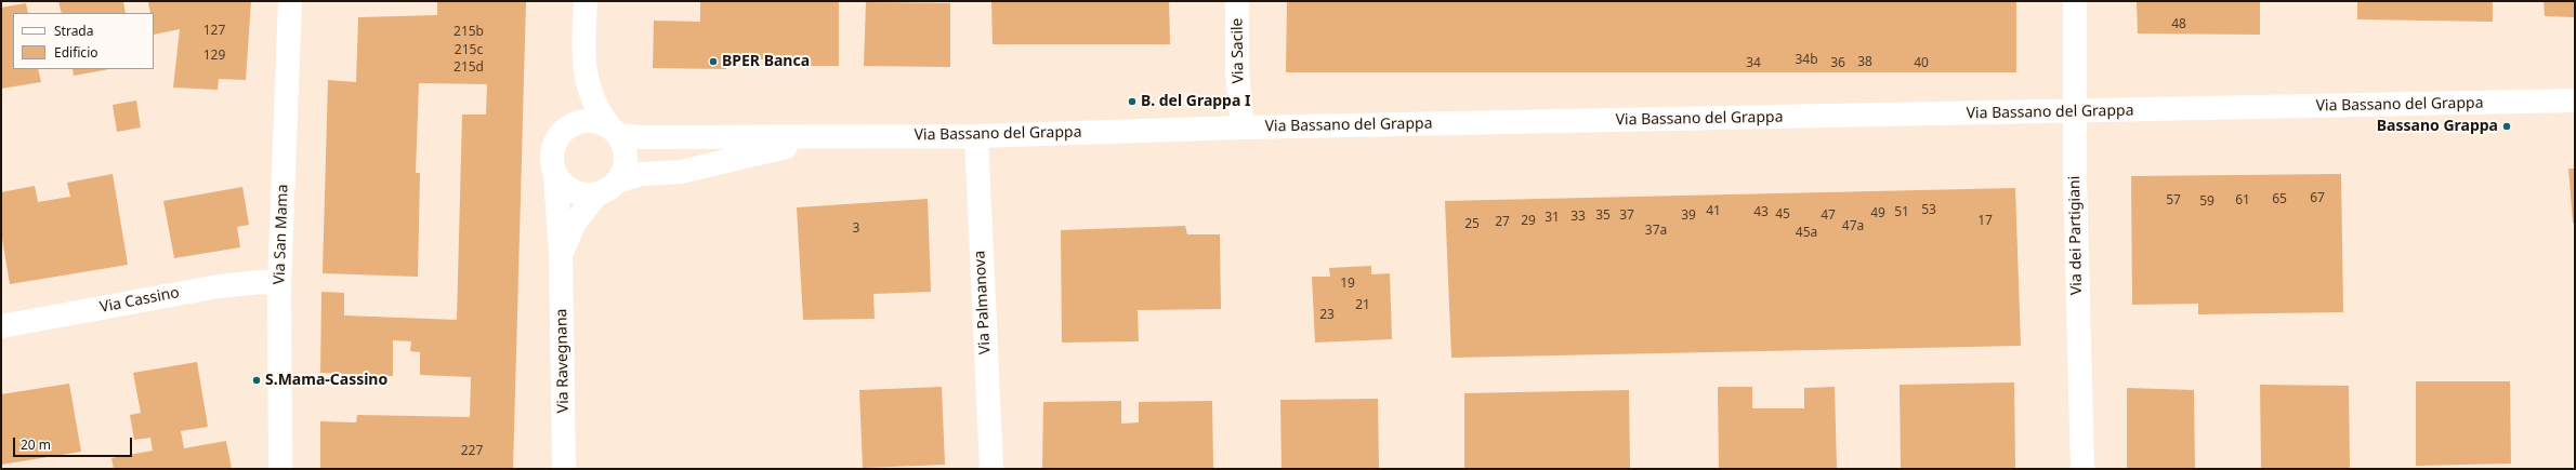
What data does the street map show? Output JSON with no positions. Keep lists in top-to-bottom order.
{
  "streets": {
    "street": [
      "Via Sacile",
      "Via Bassano del Grappa",
      "Via San Mama",
      "Via dei Partigiani",
      "Via Cassino",
      "Via Palmanova",
      "Via Ravegnana"
    ]
  },
  "crossings": [
    ["Via Sacile", "Via Bassano del Grappa"],
    ["Via Bassano del Grappa", "Via dei Partigiani"],
    ["Via Bassano del Grappa", "Via Palmanova"],
    ["Via Bassano del Grappa", "Via Ravegnana"],
    ["Via San Mama", "Via Cassino"]
  ],
  "places": [
    "BPER Banca",
    "B. del Grappa I",
    "Bassano Grappa",
    "S.Mama-Cassino"
  ],
  "house_numbers": [
    "48",
    "127",
    "215b",
    "215c",
    "129",
    "34b",
    "38",
    "34",
    "36",
    "40",
    "215d",
    "67",
    "65",
    "57",
    "61",
    "59",
    "53",
    "41",
    "43",
    "51",
    "49",
    "45",
    "35",
    "37",
    "39",
    "47",
    "33",
    "31",
    "29",
    "17",
    "27",
    "25",
    "47a",
    "3",
    "37a",
    "45a",
    "19",
    "21",
    "23",
    "227"
  ],
  "legend": ["Strada", "Edificio"],
  "scale_bar": "20 m"
}
